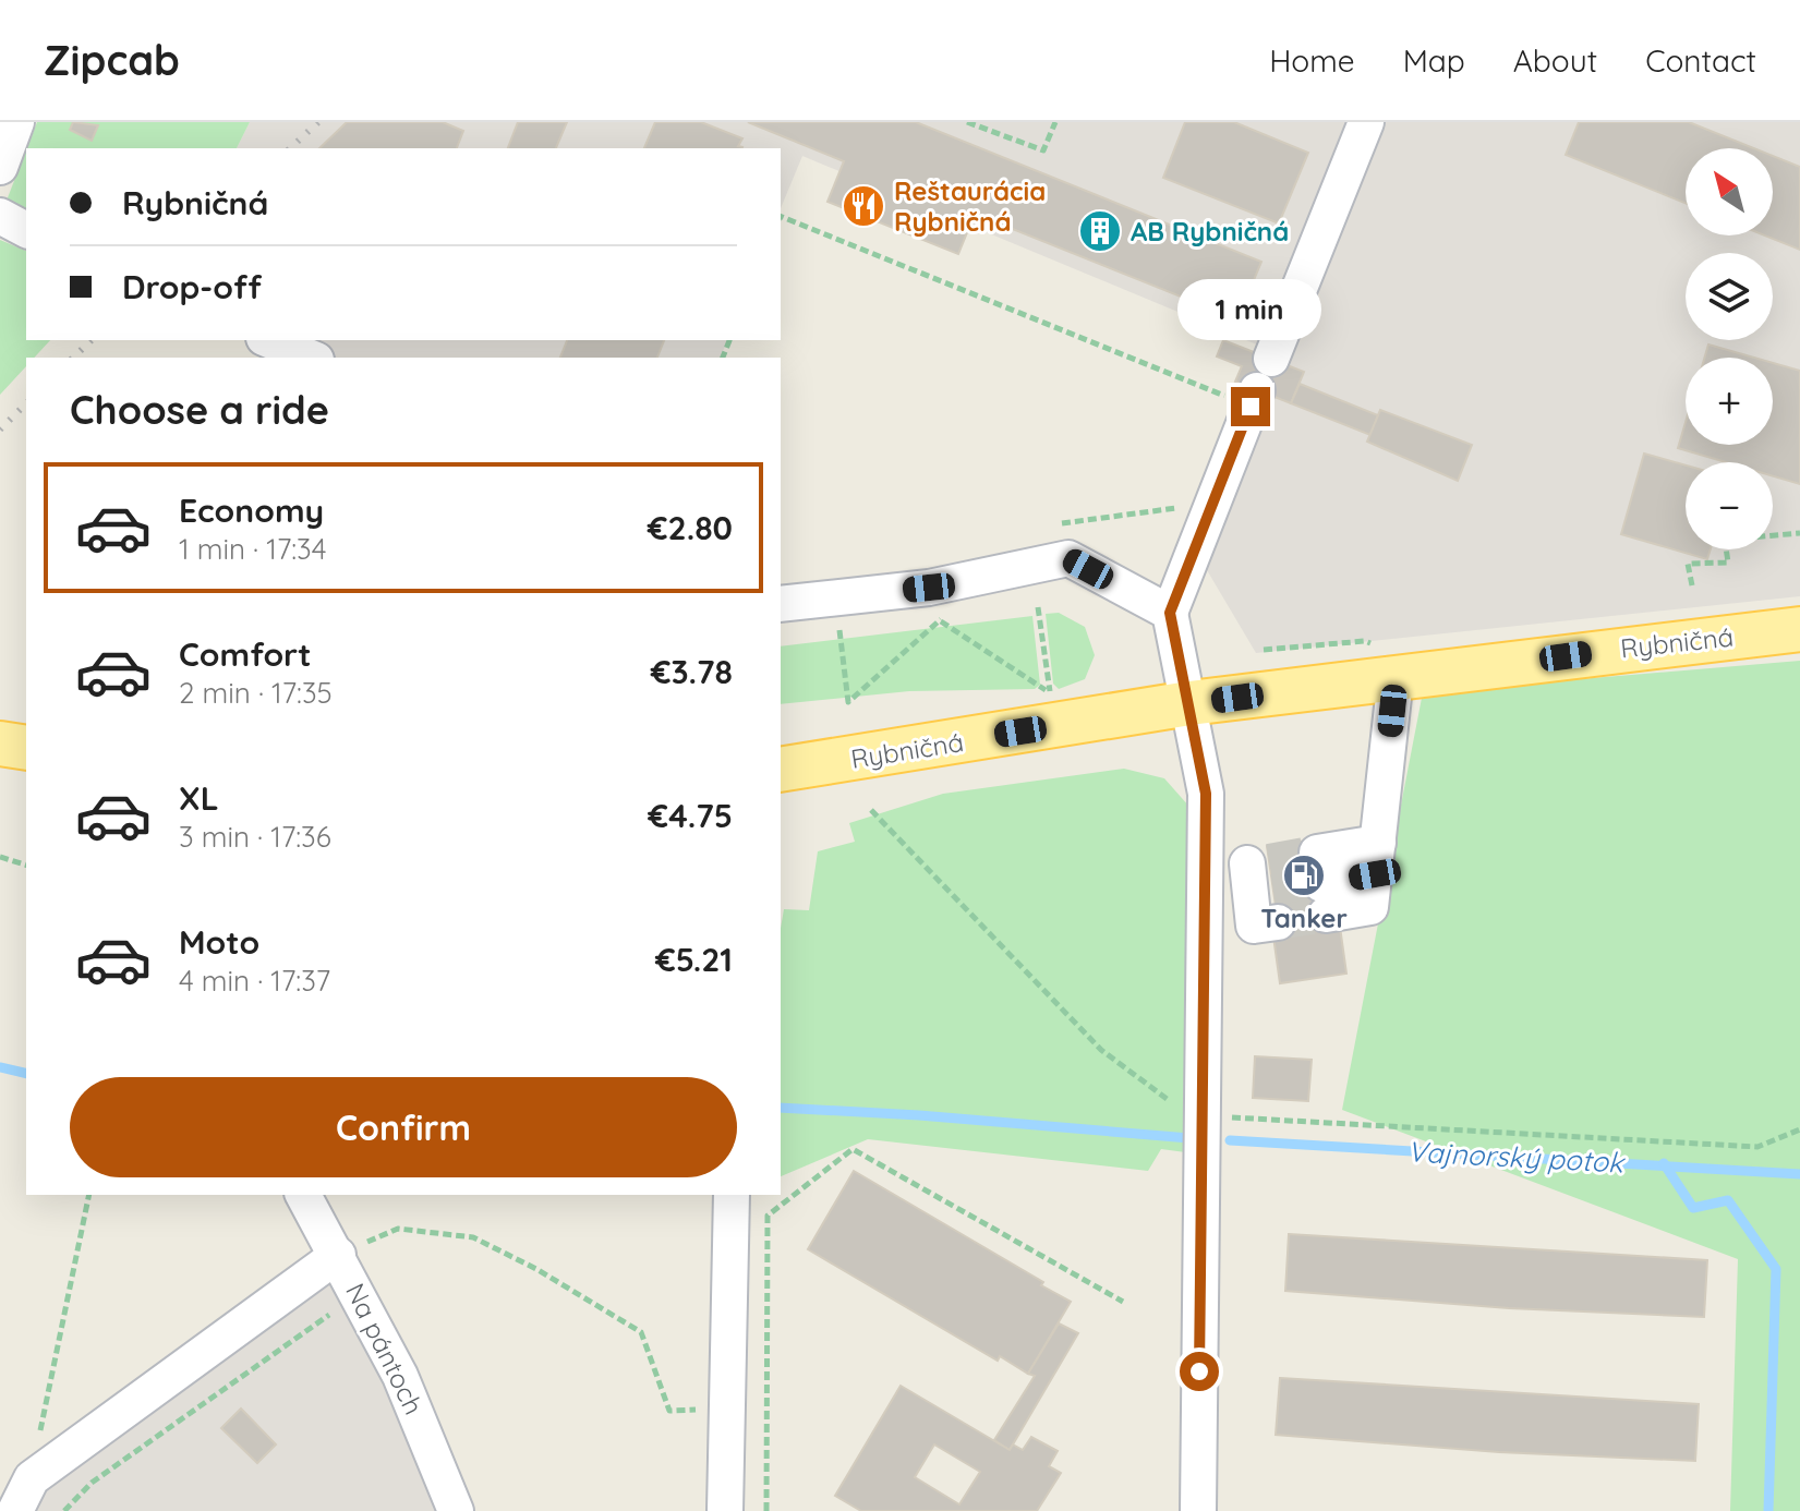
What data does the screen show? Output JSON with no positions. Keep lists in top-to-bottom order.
{
  "streets": {
    "main road": ["Rybničná"],
    "street": ["Na pántoch"]
  },
  "water": ["Vajnorský potok"],
  "places": {
    "restaurant": ["Reštaurácia Rybničná"],
    "building": ["AB Rybničná"],
    "fuel station": ["Tanker"]
  },
  "north": "top left",
  "page": {
    "header": "Zipcab",
    "nav": [
      "Home",
      "Map",
      "About",
      "Contact"
    ],
    "map_buttons": ["+", "−"],
    "banner": ["Rybničná", "Drop-off"],
    "bubble": "1 min",
    "heading": "Choose a ride",
    "list": [
      {
        "name": "Economy",
        "note": "1 min · 17:34",
        "value": "€2.80"
      },
      {
        "name": "Comfort",
        "note": "2 min · 17:35",
        "value": "€3.78"
      },
      {
        "name": "XL",
        "note": "3 min · 17:36",
        "value": "€4.75"
      },
      {
        "name": "Moto",
        "note": "4 min · 17:37",
        "value": "€5.21"
      }
    ],
    "buttons": "Confirm"
  }
}
